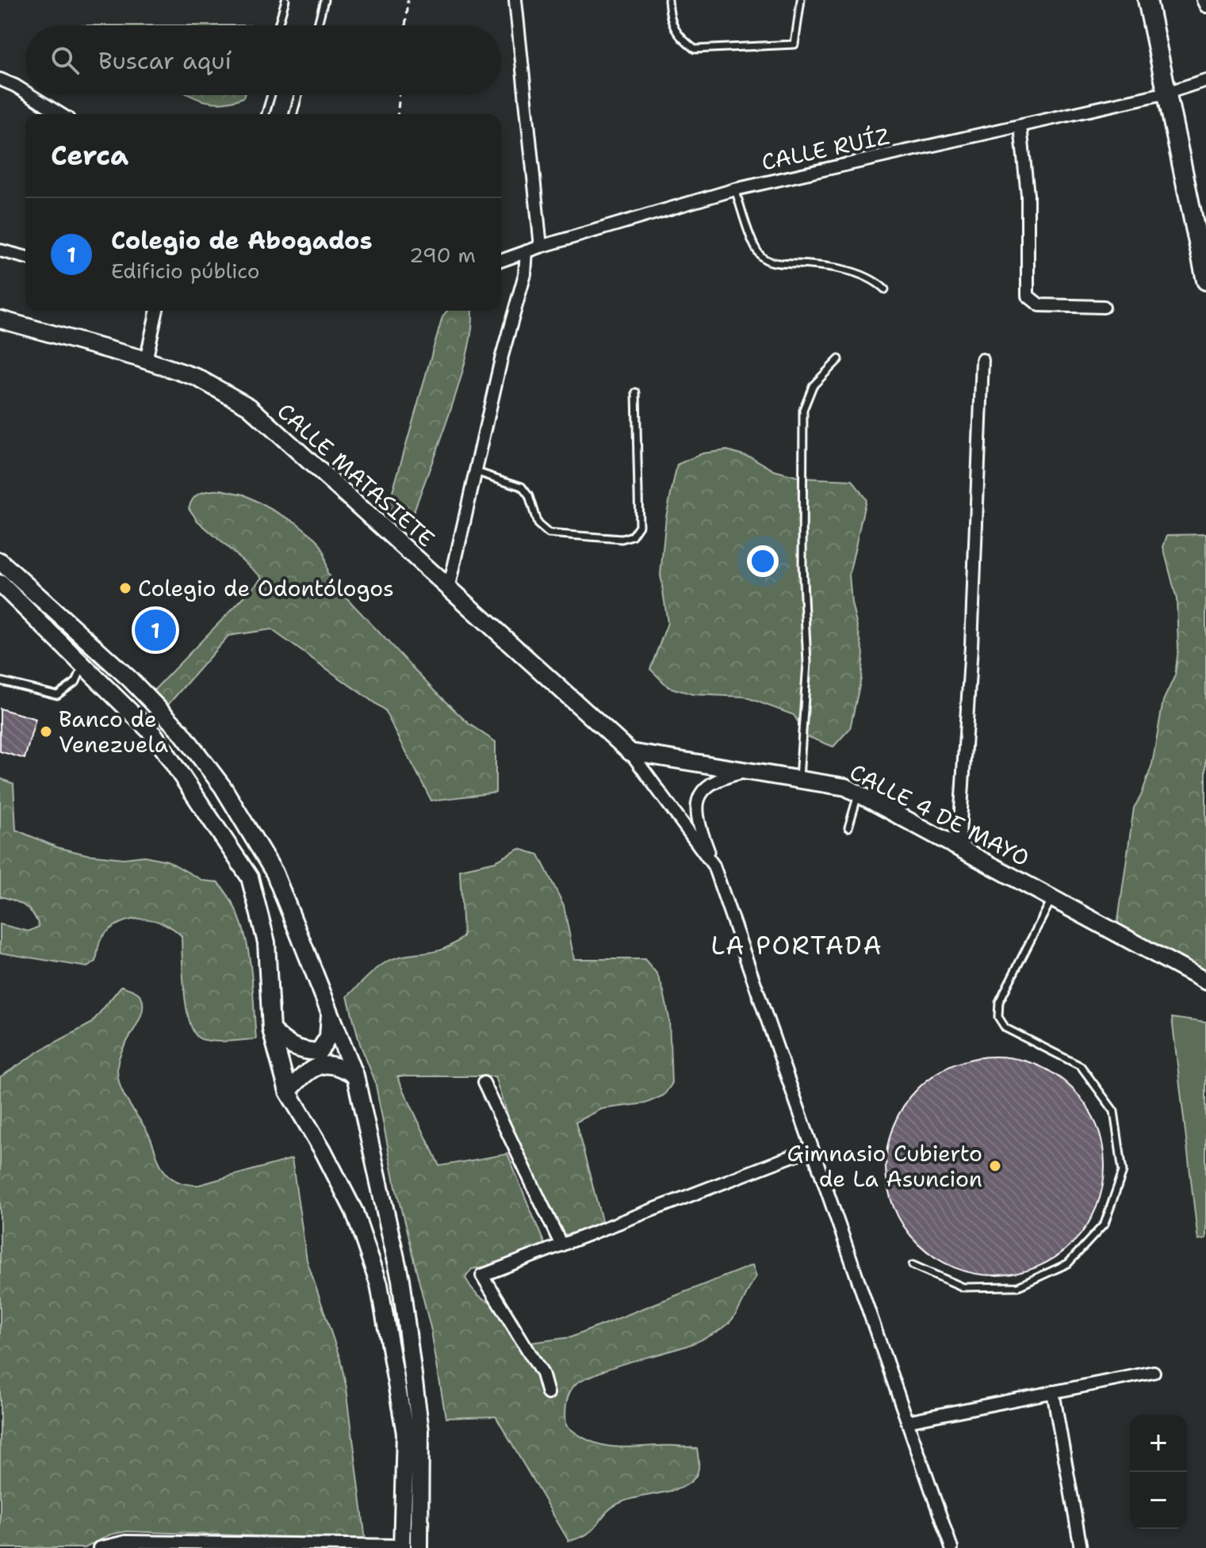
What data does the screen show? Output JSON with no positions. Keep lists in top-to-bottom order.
{
  "streets": {
    "street": ["CALLE RUÍZ", "CALLE MATASIETE", "CALLE 4 DE MAYO"]
  },
  "crossings": [
    ["CALLE MATASIETE", "CALLE 4 DE MAYO"]
  ],
  "districts": ["LA PORTADA"],
  "places": ["Colegio de Odontólogos", "Banco de Venezuela", "Gimnasio Cubierto de La Asuncion"],
  "page": {
    "search": "Buscar aquí",
    "heading": "Cerca",
    "list": [
      {
        "mark": "1",
        "name": "Colegio de Abogados",
        "note": "Edificio público",
        "value": "290 m"
      }
    ],
    "pins": "1",
    "map_buttons": ["+", "−"]
  }
}
